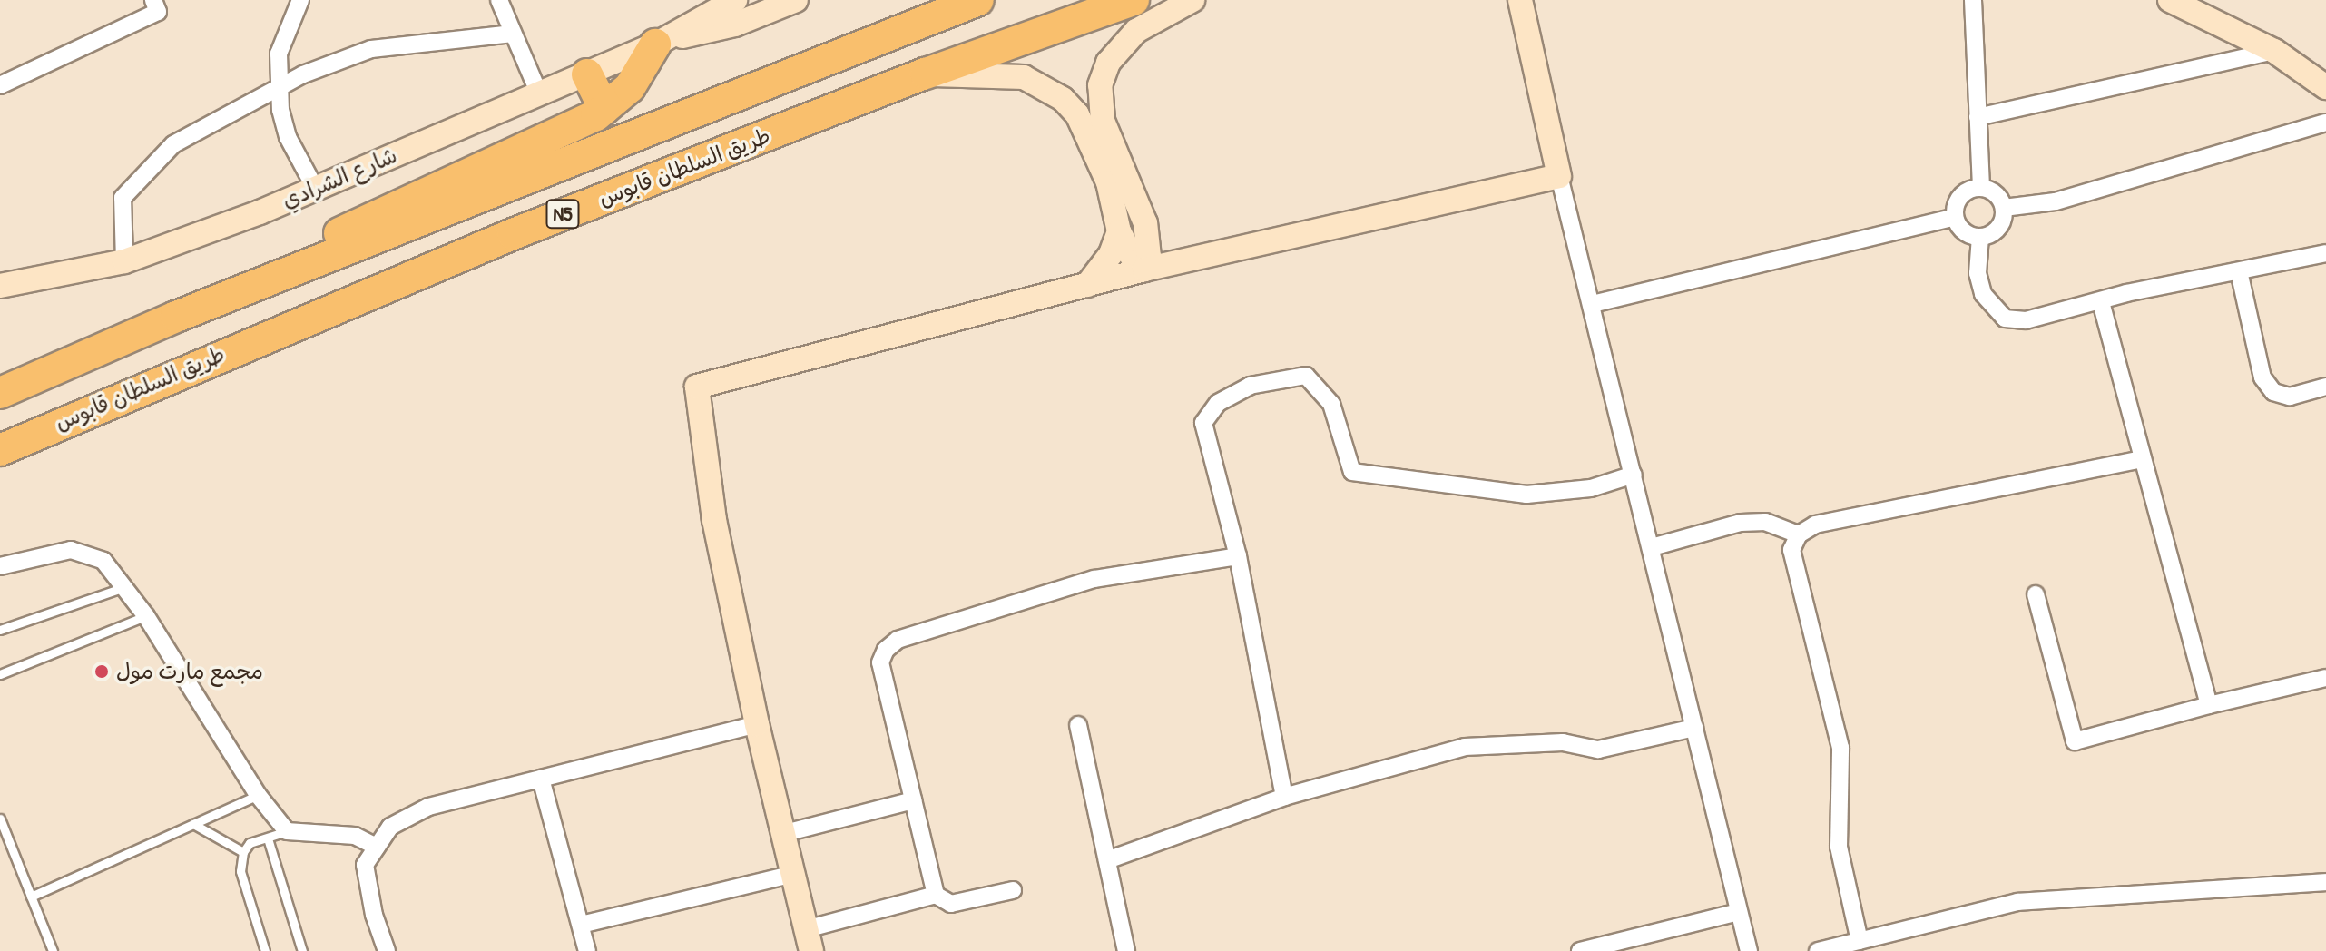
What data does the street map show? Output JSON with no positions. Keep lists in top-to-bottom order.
{
  "streets": {
    "highway": ["طريق السلطان قابوس", "N5"],
    "street": ["شارع الشرادي"]
  },
  "places": ["مجمع مارت مول"]
}
